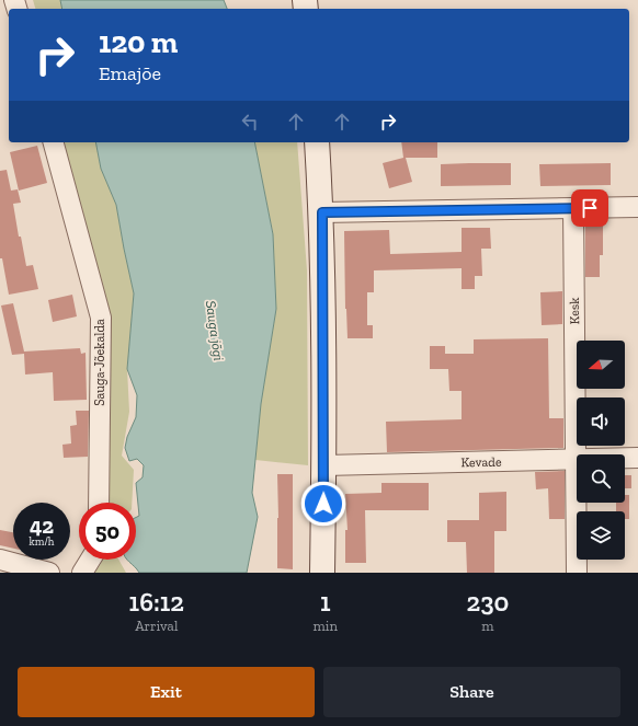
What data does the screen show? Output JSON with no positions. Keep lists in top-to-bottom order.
{
  "streets": {
    "street": ["Kesk", "Sauga-Jõekalda", "Kevade"]
  },
  "crossings": [
    ["Kesk", "Kevade"]
  ],
  "water": ["Sauga jõgi"],
  "north": "left",
  "page": {
    "turn": ["120 m", "Emajõe"],
    "speed": "42 km/h",
    "limit": "50",
    "eta": [
      "16:12",
      "Arrival",
      "1",
      "min",
      "230",
      "m"
    ],
    "buttons": ["Exit", "Share"]
  }
}
